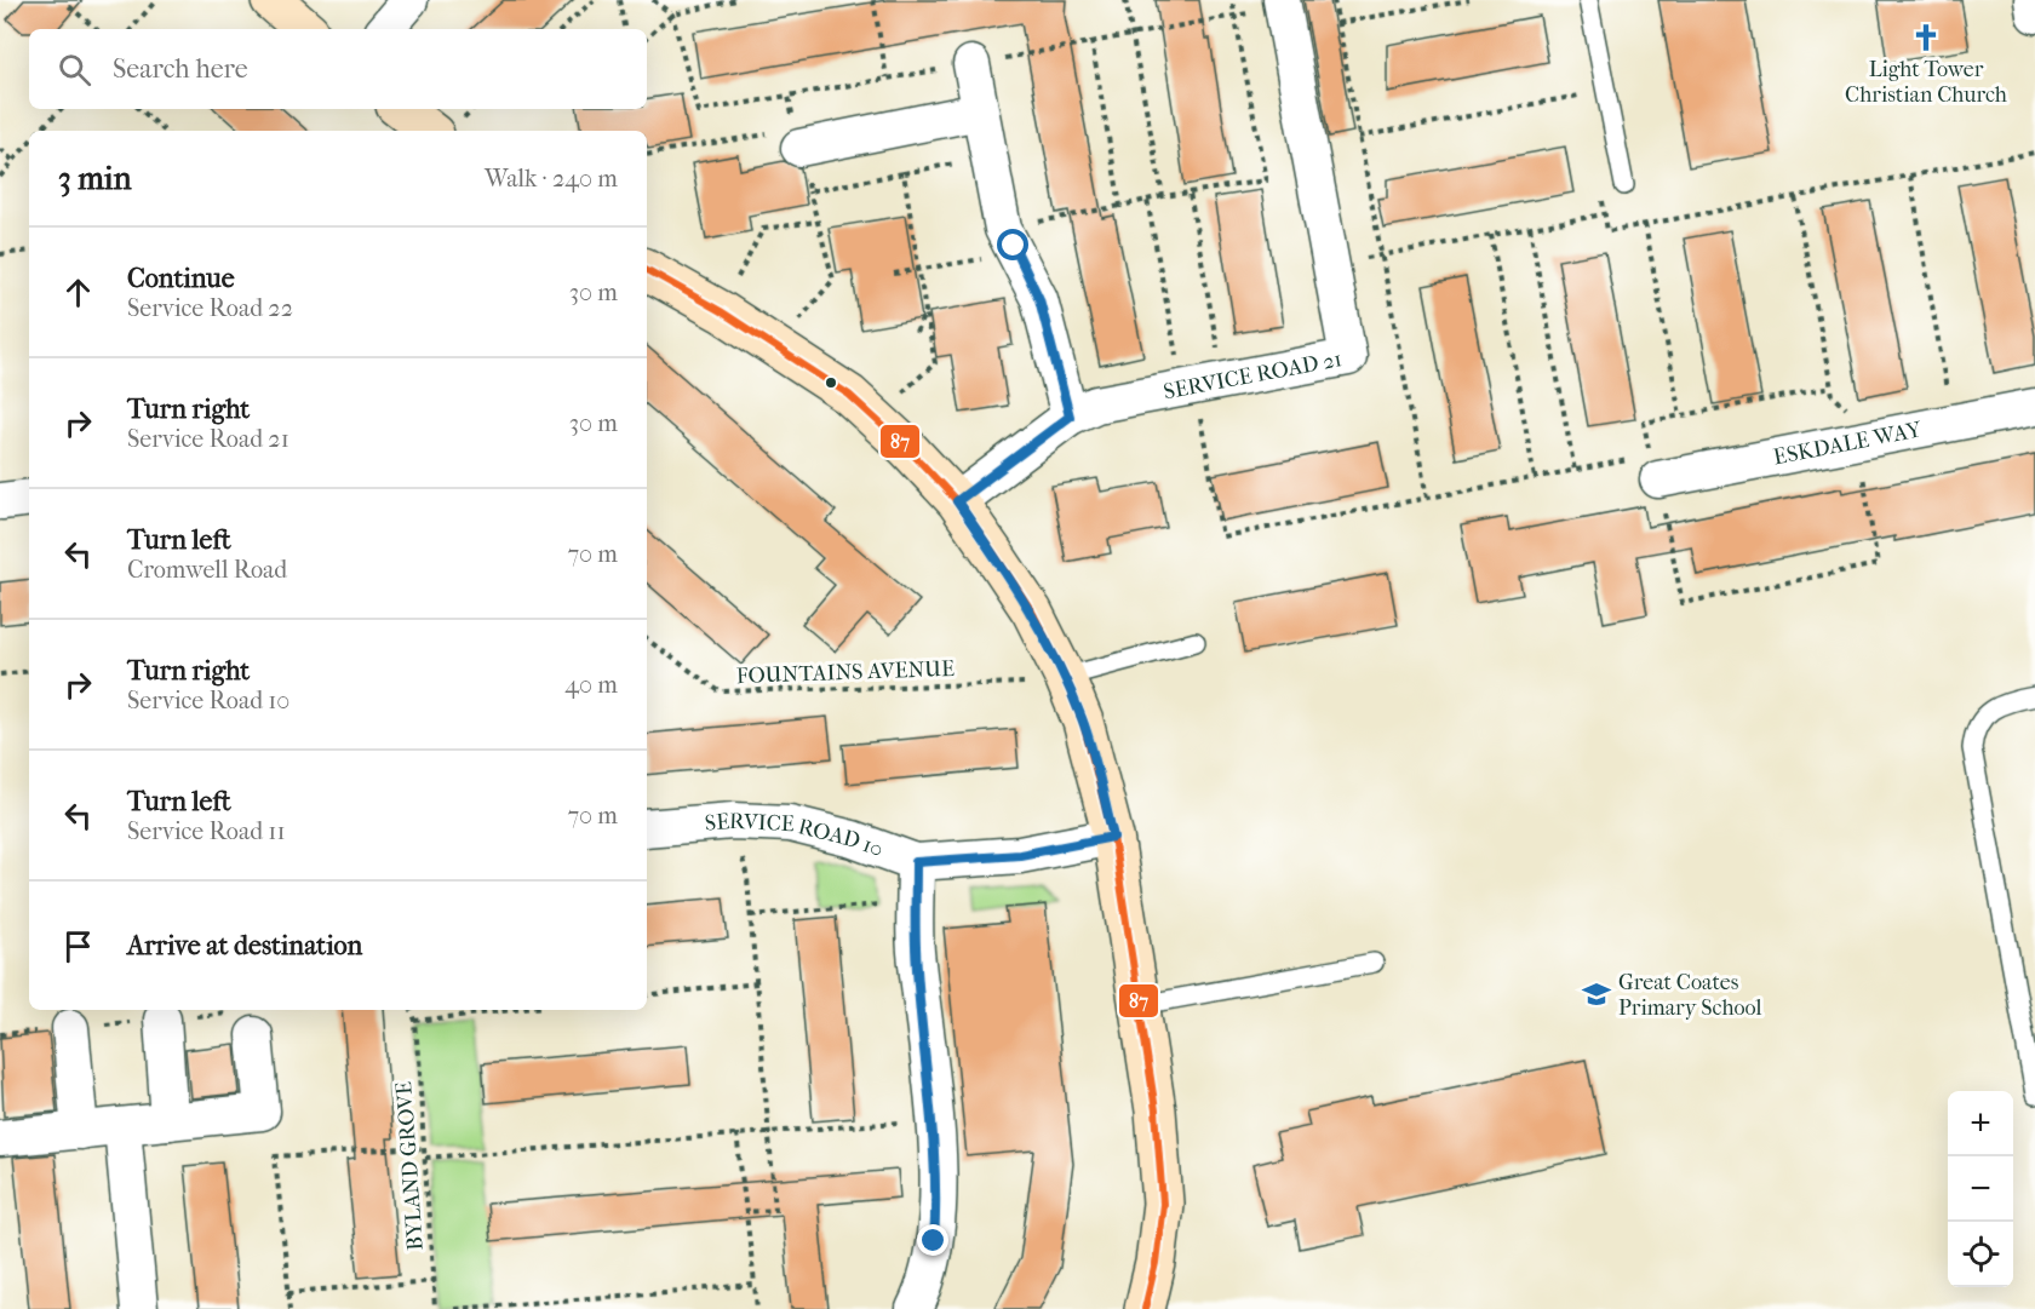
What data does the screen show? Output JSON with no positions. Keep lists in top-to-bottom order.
{
  "streets": {
    "street": ["SERVICE ROAD 21", "ESKDALE WAY", "SERVICE ROAD 10"],
    "path": ["FOUNTAINS AVENUE", "BYLAND GROVE"]
  },
  "places": {
    "church": ["Light Tower Christian Church"],
    "school or university": ["Great Coates Primary School"]
  },
  "lines": ["transit line 87"],
  "page": {
    "search": "Search here",
    "heading": ["3 min", "Walk · 240 m"],
    "list": [
      ["Continue", "Service Road 22", "30 m"],
      ["Turn right", "Service Road 21", "30 m"],
      ["Turn left", "Cromwell Road", "70 m"],
      ["Turn right", "Service Road 10", "40 m"],
      ["Turn left", "Service Road 11", "70 m"],
      "Arrive at destination"
    ],
    "map_buttons": ["+", "−"]
  }
}
